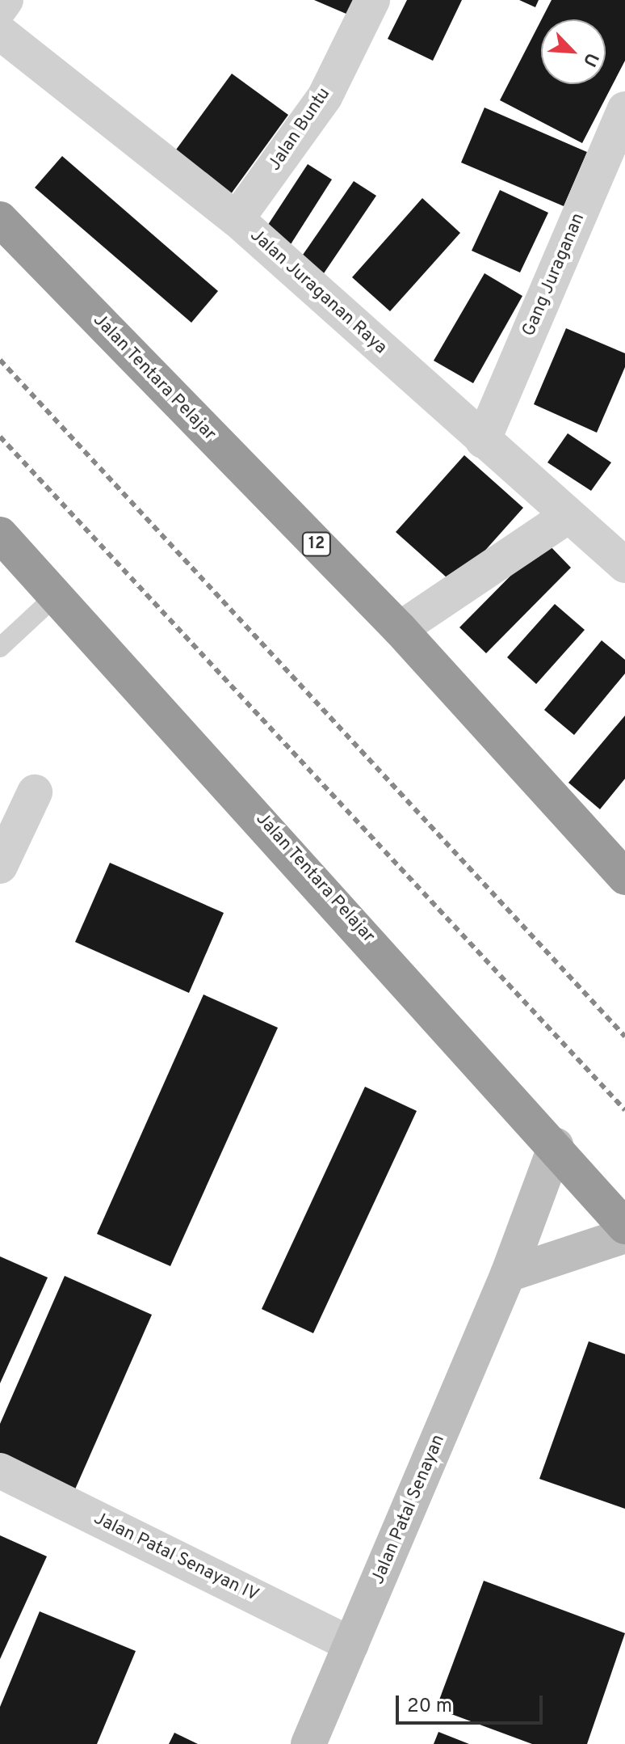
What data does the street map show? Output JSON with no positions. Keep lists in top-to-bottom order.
{
  "streets": {
    "highway": ["Jalan Tentara Pelajar", "12"],
    "street": [
      "Jalan Buntu",
      "Gang Juraganan",
      "Jalan Juraganan Raya",
      "Jalan Patal Senayan",
      "Jalan Patal Senayan IV"
    ]
  },
  "crossings": [
    ["Jalan Buntu", "Jalan Juraganan Raya"],
    ["Gang Juraganan", "Jalan Juraganan Raya"],
    ["Jalan Tentara Pelajar", "Jalan Patal Senayan"],
    ["Jalan Patal Senayan", "Jalan Patal Senayan IV"]
  ],
  "scale_bar": "20 m",
  "north": "bottom right"
}
